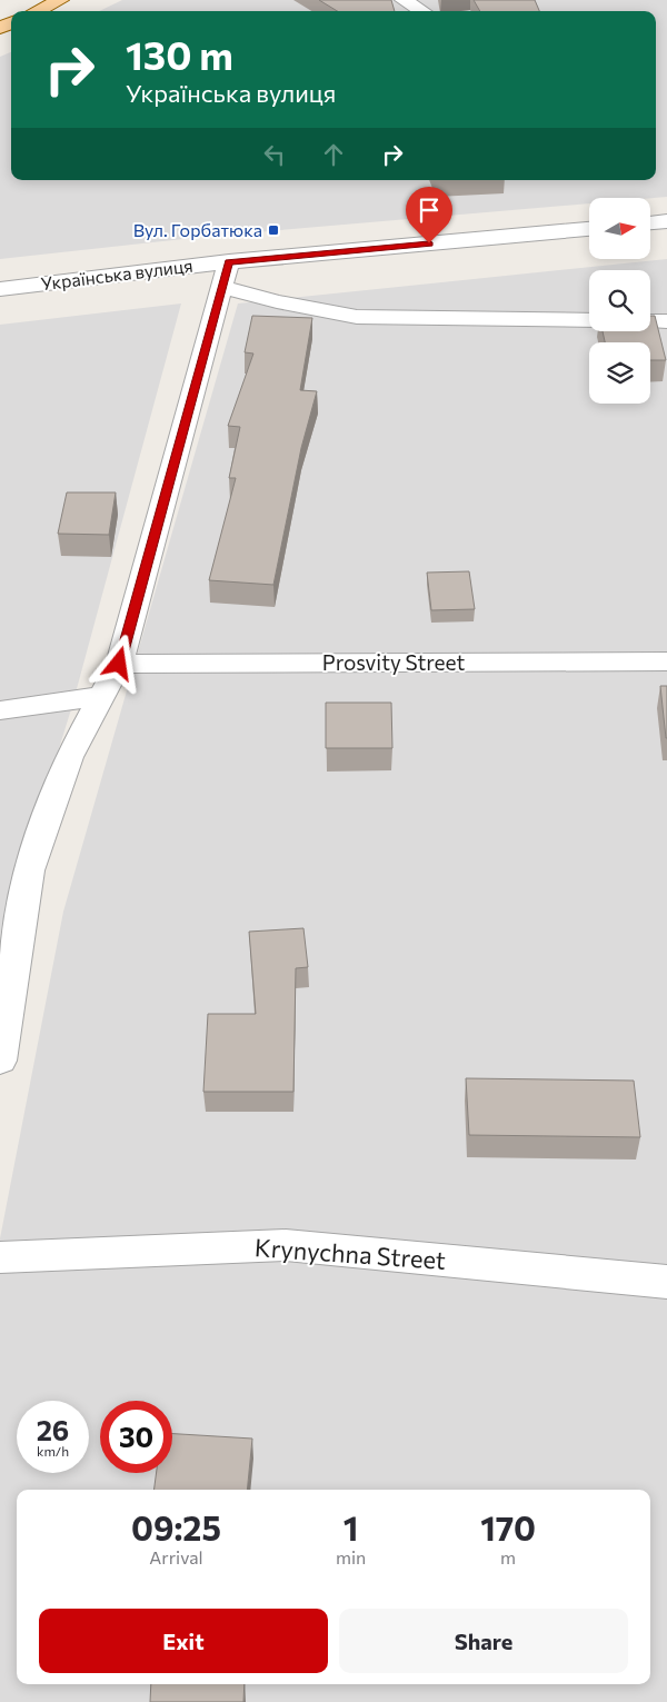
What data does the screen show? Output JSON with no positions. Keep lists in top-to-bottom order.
{
  "streets": {
    "street": ["Українська вулиця", "Prosvity Street", "Krynychna Street"]
  },
  "places": {
    "transit": ["Вул. Горбатюка"]
  },
  "north": "right",
  "page": {
    "turn": ["130 m", "Українська вулиця"],
    "speed": "26 km/h",
    "limit": "30",
    "eta": [
      "09:25",
      "Arrival",
      "1",
      "min",
      "170",
      "m"
    ],
    "buttons": ["Exit", "Share"]
  }
}
